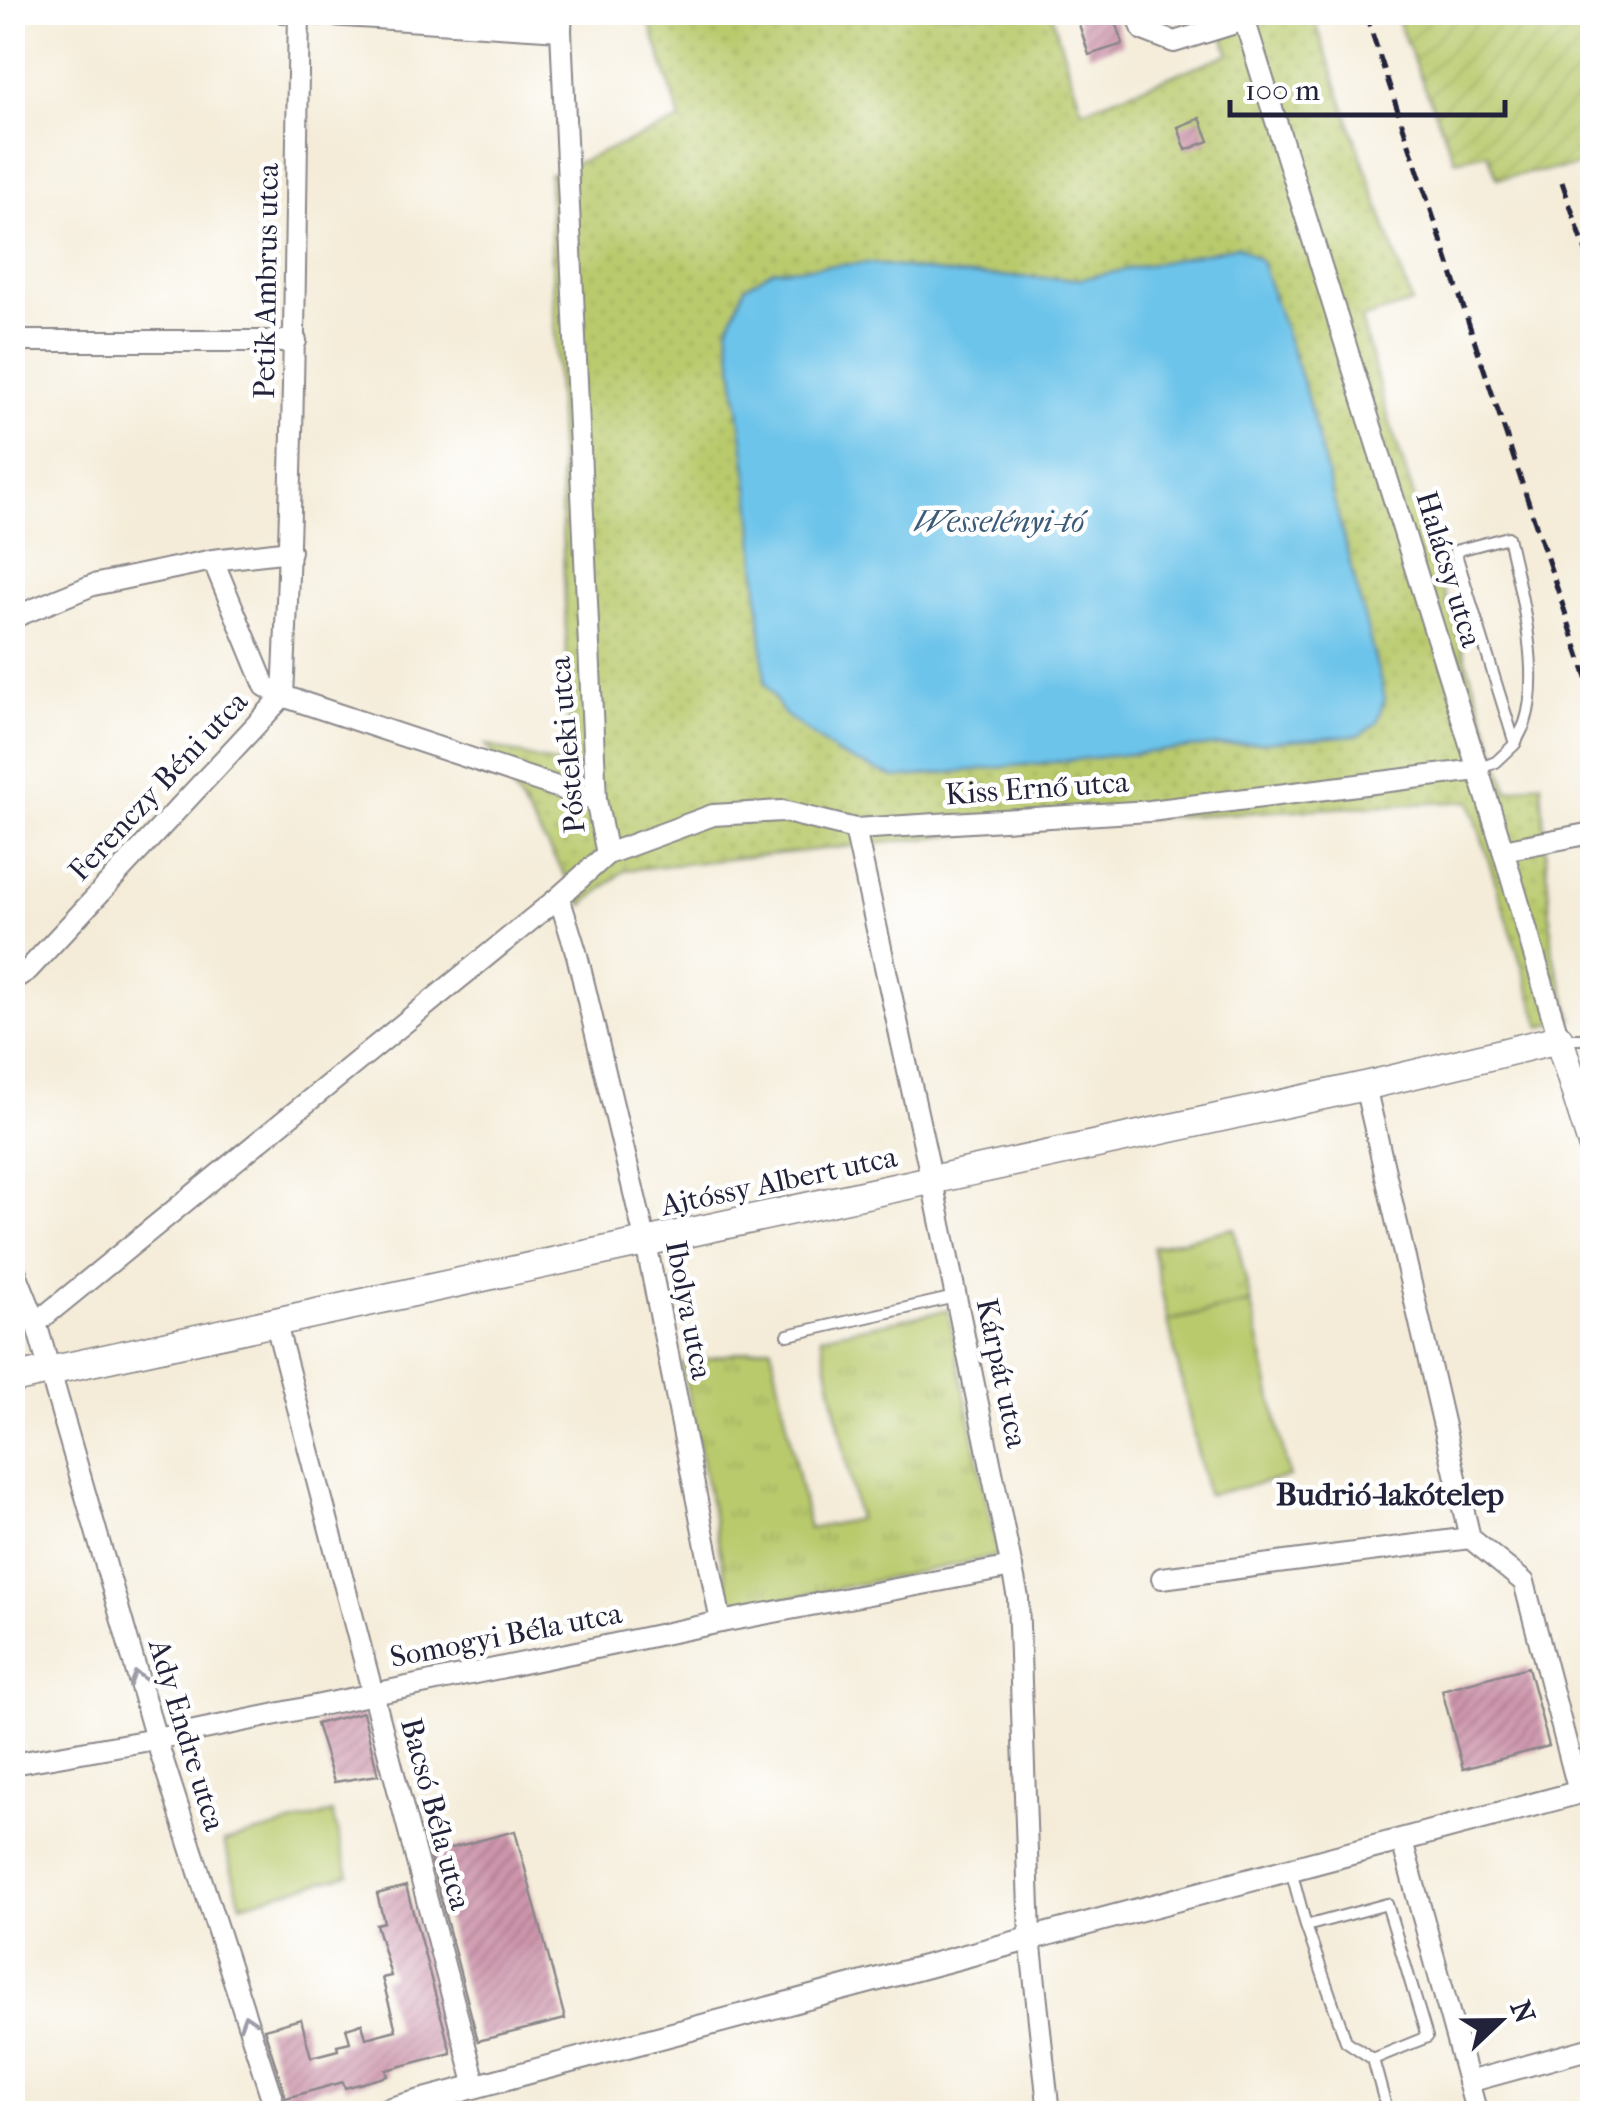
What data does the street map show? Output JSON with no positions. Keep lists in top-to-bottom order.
{
  "streets": {
    "main road": ["Halácsy utca", "Ajtóssy Albert utca"],
    "street": [
      "Petik Ambrus utca",
      "Pósteleki utca",
      "Ferenczy Béni utca",
      "Kiss Ernő utca",
      "Ibolya utca",
      "Kárpát utca",
      "Somogyi Béla utca",
      "Ady Endre utca",
      "Bacsó Béla utca"
    ]
  },
  "crossings": [
    ["Petik Ambrus utca", "Ferenczy Béni utca"],
    ["Halácsy utca", "Kiss Ernő utca"],
    ["Halácsy utca", "Ajtóssy Albert utca"],
    ["Pósteleki utca", "Ferenczy Béni utca"],
    ["Pósteleki utca", "Kiss Ernő utca"],
    ["Pósteleki utca", "Ibolya utca"],
    ["Pósteleki utca", "Ady Endre utca"],
    ["Kiss Ernő utca", "Kárpát utca"],
    ["Ajtóssy Albert utca", "Ibolya utca"],
    ["Ajtóssy Albert utca", "Kárpát utca"],
    ["Ajtóssy Albert utca", "Ady Endre utca"],
    ["Ajtóssy Albert utca", "Bacsó Béla utca"],
    ["Ibolya utca", "Somogyi Béla utca"],
    ["Kárpát utca", "Somogyi Béla utca"],
    ["Somogyi Béla utca", "Ady Endre utca"],
    ["Somogyi Béla utca", "Bacsó Béla utca"]
  ],
  "one_way": ["Ady Endre utca"],
  "districts": ["Budrió-lakótelep"],
  "water": ["Wesselényi-tó"],
  "scale_bar": "100 m",
  "north": "right"
}
